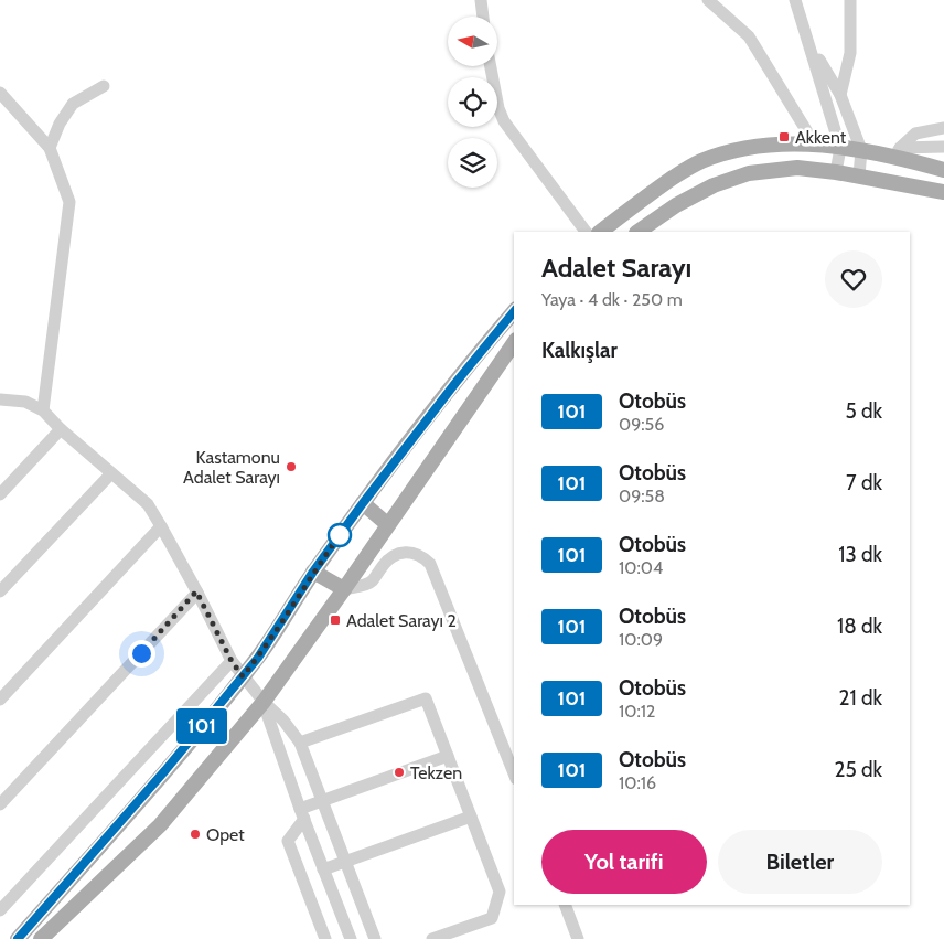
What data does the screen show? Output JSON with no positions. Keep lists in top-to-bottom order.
{
  "places": {
    "transit": ["Akkent", "Adalet Sarayı 2"],
    "other": ["Kastamonu Adalet Sarayı", "Tekzen", "Opet"]
  },
  "lines": ["bus line 101"],
  "north": "left",
  "page": {
    "on_map": "101",
    "heading": [
      ["Adalet Sarayı", "Yaya · 4 dk · 250 m"],
      "Kalkışlar"
    ],
    "list": [
      {
        "mark": "101",
        "name": "Otobüs",
        "note": "09:56",
        "value": "5 dk"
      },
      {
        "mark": "101",
        "name": "Otobüs",
        "note": "09:58",
        "value": "7 dk"
      },
      {
        "mark": "101",
        "name": "Otobüs",
        "note": "10:04",
        "value": "13 dk"
      },
      {
        "mark": "101",
        "name": "Otobüs",
        "note": "10:09",
        "value": "18 dk"
      },
      {
        "mark": "101",
        "name": "Otobüs",
        "note": "10:12",
        "value": "21 dk"
      },
      {
        "mark": "101",
        "name": "Otobüs",
        "note": "10:16",
        "value": "25 dk"
      }
    ],
    "buttons": ["Yol tarifi", "Biletler"]
  }
}
